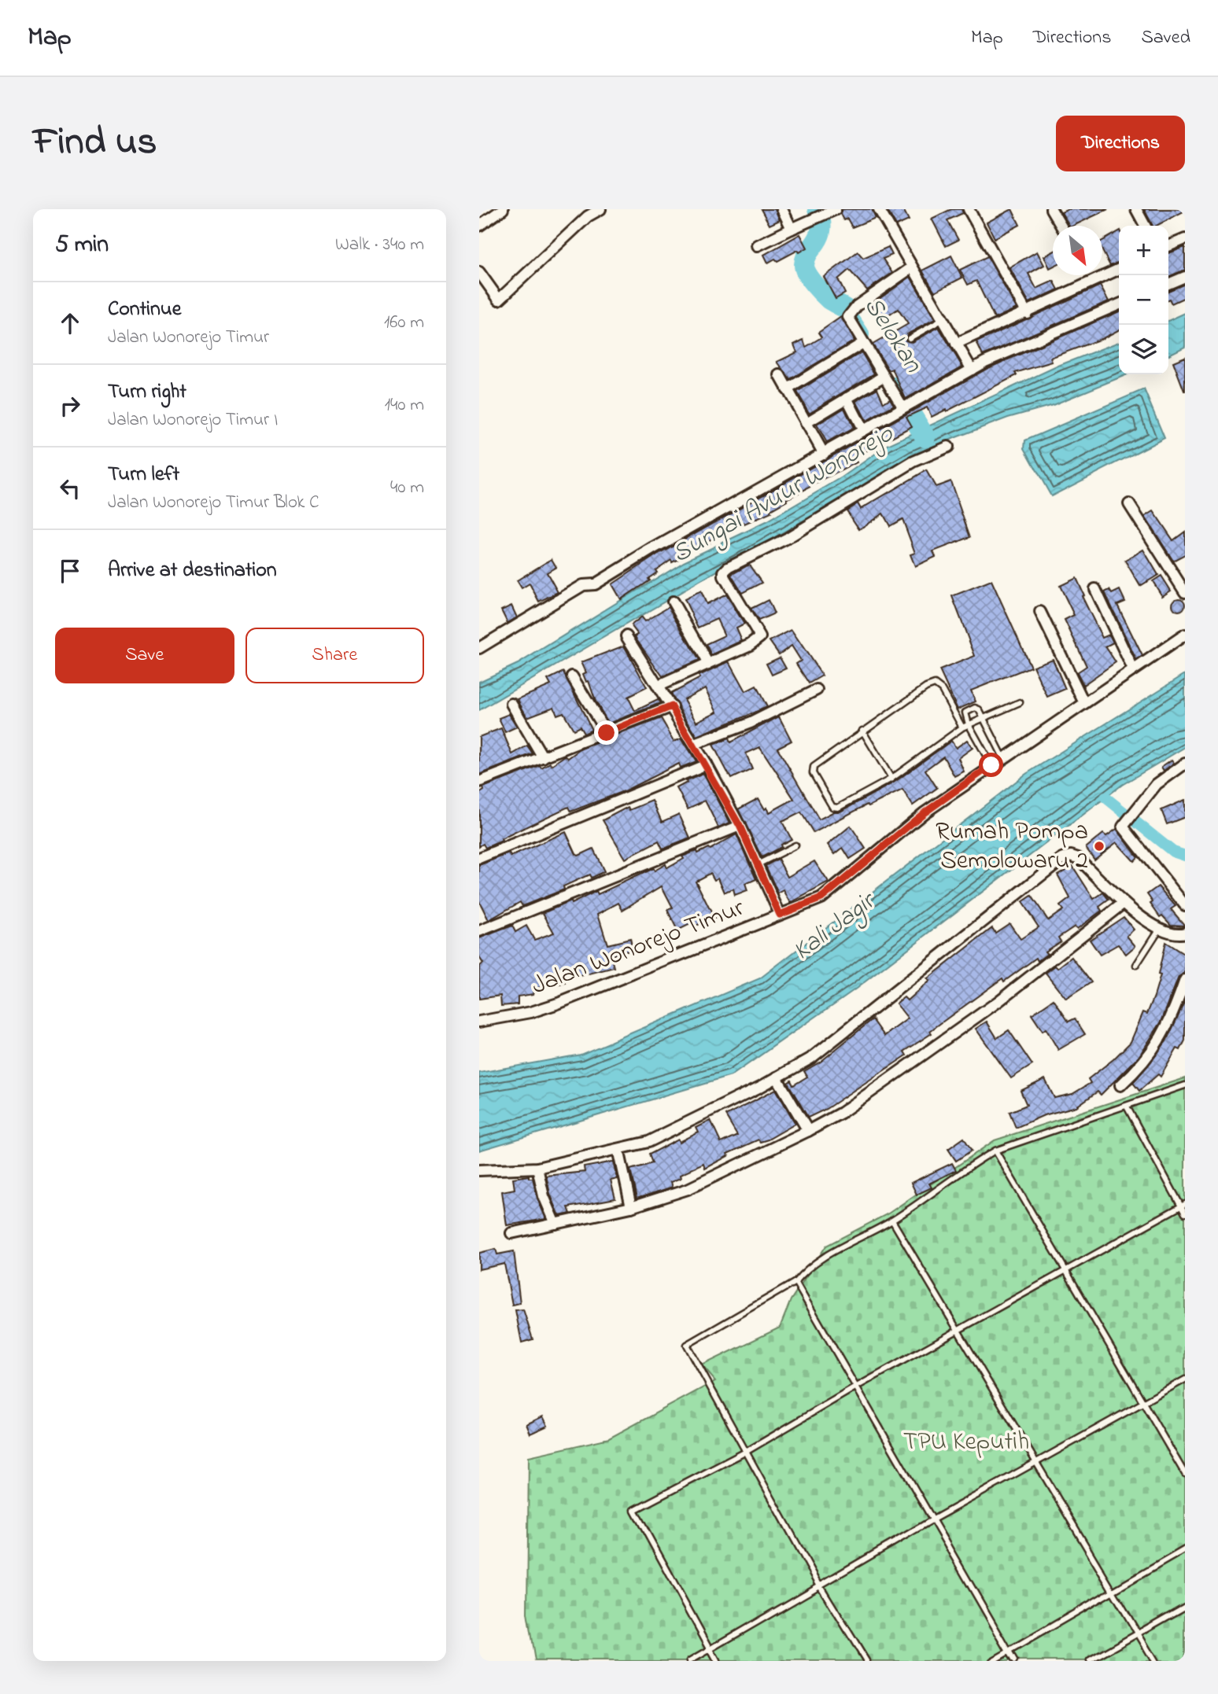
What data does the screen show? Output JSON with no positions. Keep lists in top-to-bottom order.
{
  "streets": {
    "street": ["Jalan Wonorejo Timur"]
  },
  "water": ["Selokan", "Sungai Avuur Wonorejo", "Kali Jagir"],
  "parks": ["TPU Keputih"],
  "places": ["Rumah Pompa Semolowaru 2"],
  "north": "bottom right",
  "page": {
    "header": "Map",
    "nav": ["Map", "Directions", "Saved"],
    "title": "Find us",
    "buttons": [
      "Directions",
      ["Save", "Share"]
    ],
    "heading": ["5 min", "Walk · 340 m"],
    "map_buttons": ["+", "−"],
    "list": [
      ["Continue", "Jalan Wonorejo Timur", "160 m"],
      ["Turn right", "Jalan Wonorejo Timur I", "140 m"],
      ["Turn left", "Jalan Wonorejo Timur Blok C", "40 m"],
      "Arrive at destination"
    ]
  }
}
